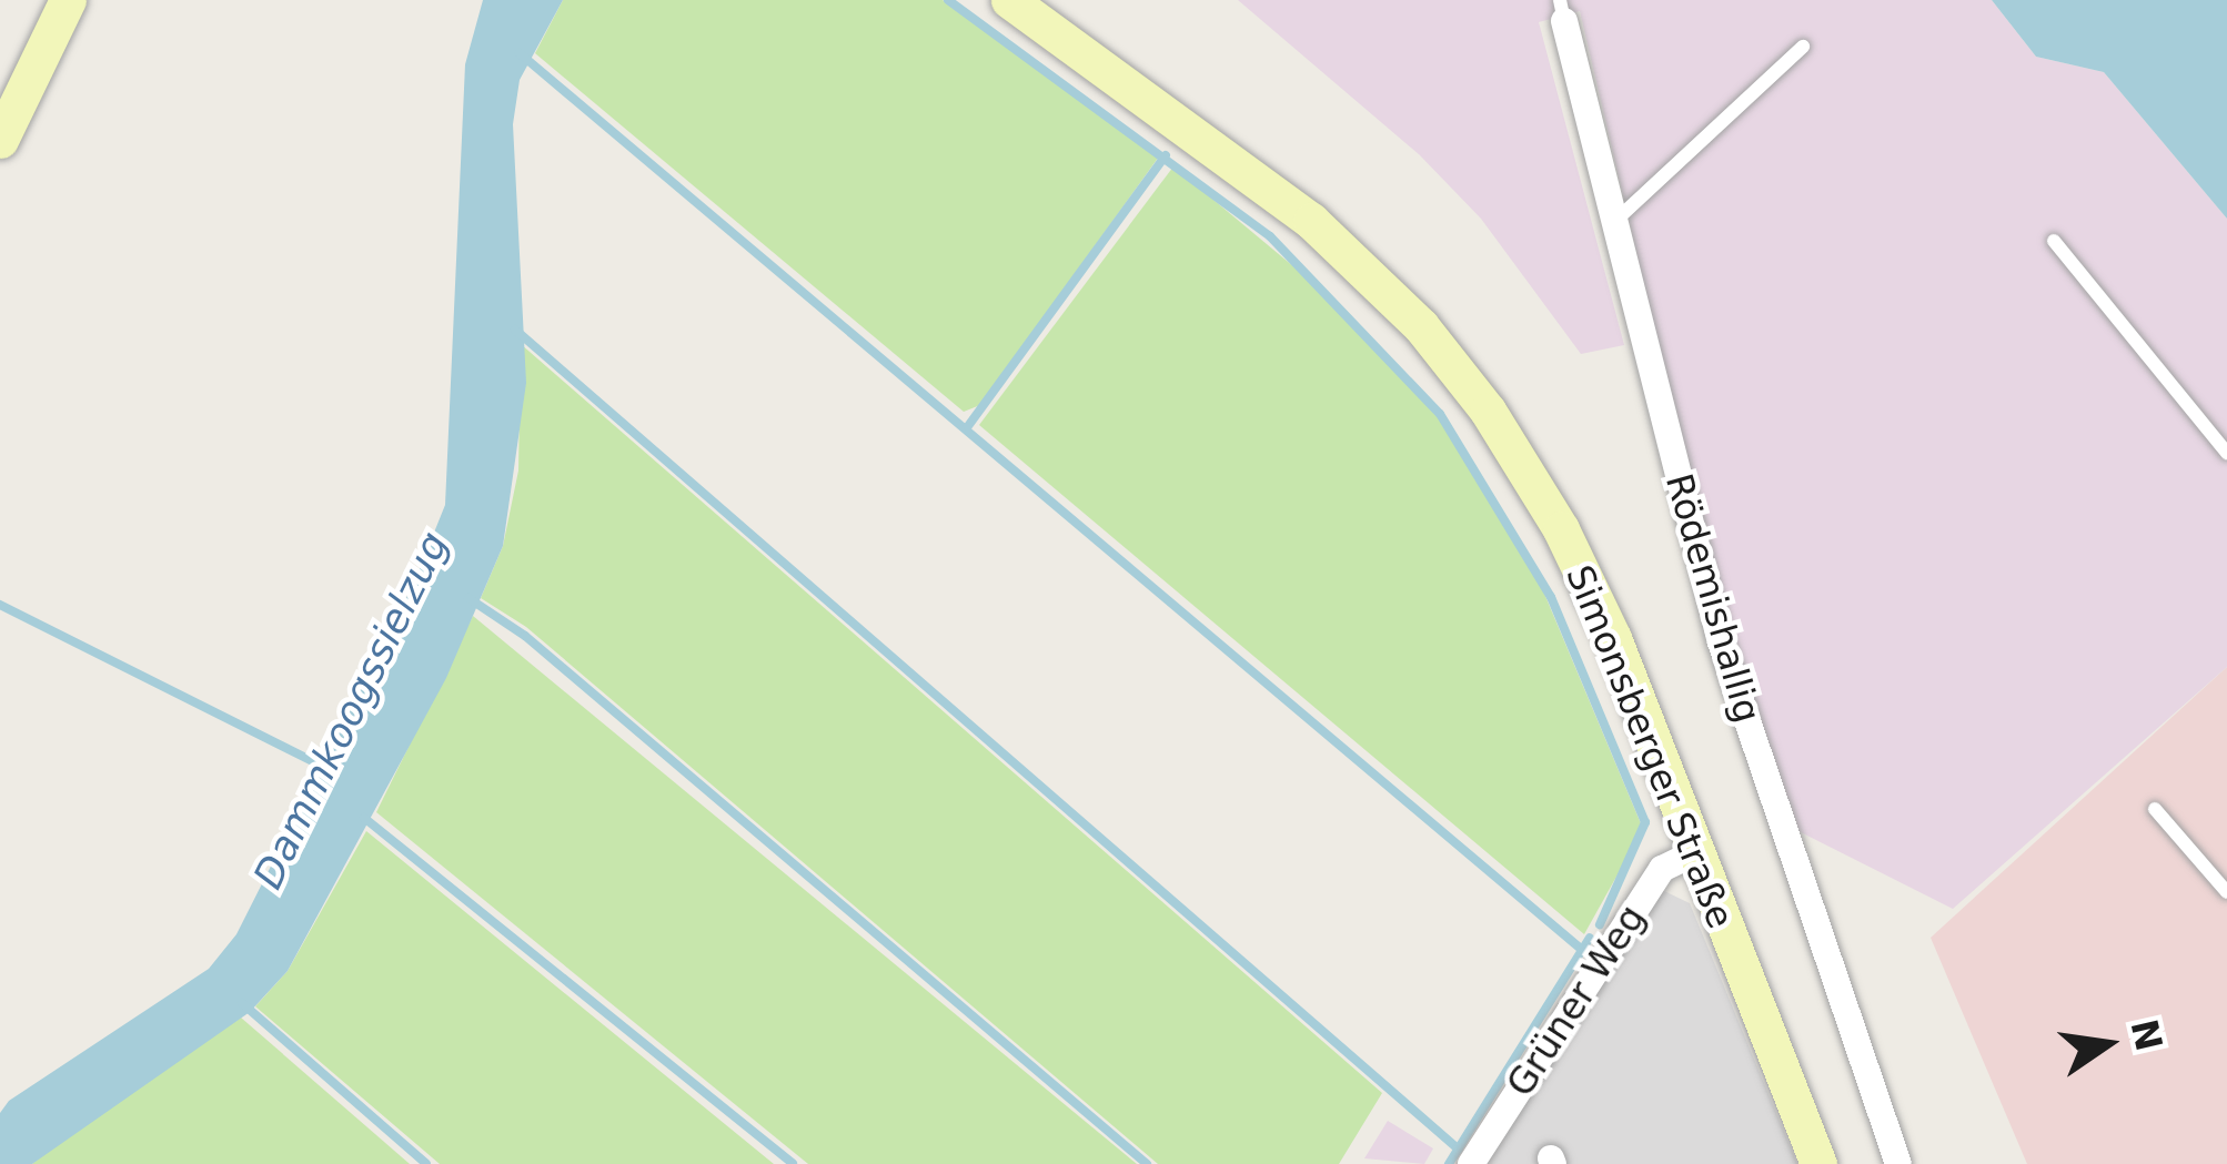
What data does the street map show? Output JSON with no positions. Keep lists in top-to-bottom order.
{
  "streets": {
    "main road": ["Simonsberger Straße"],
    "street": ["Rödemishallig", "Grüner Weg"]
  },
  "crossings": [
    ["Simonsberger Straße", "Grüner Weg"]
  ],
  "water": ["Dammkoogssielzug"],
  "north": "right"
}
